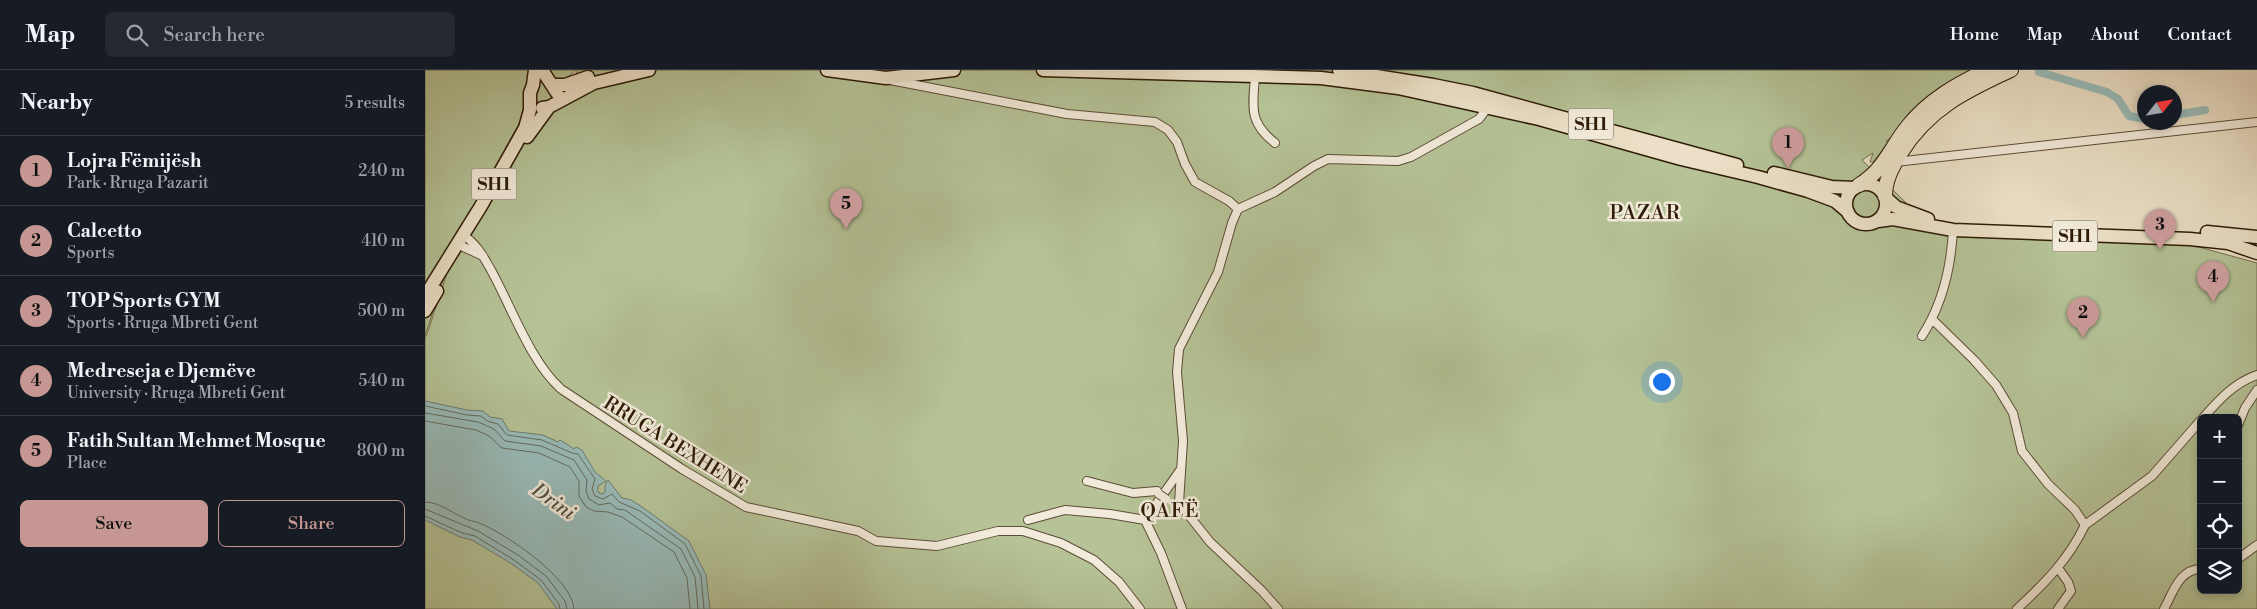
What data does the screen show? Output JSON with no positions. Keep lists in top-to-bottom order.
{
  "streets": {
    "main road": ["SH1"],
    "street": ["RRUGA BEXHENE"]
  },
  "crossings": [
    ["SH1", "RRUGA BEXHENE"]
  ],
  "districts": ["PAZAR", "QAFË"],
  "water": ["Drini"],
  "north": "top right",
  "page": {
    "header": "Map",
    "search": "Search here",
    "nav": [
      "Home",
      "Map",
      "About",
      "Contact"
    ],
    "heading": ["Nearby", "5 results"],
    "pins": [
      "1",
      "5",
      "3",
      "4",
      "2"
    ],
    "list": [
      {
        "mark": "1",
        "name": "Lojra Fëmijësh",
        "note": "Park · Rruga Pazarit",
        "value": "240 m"
      },
      {
        "mark": "2",
        "name": "Calcetto",
        "note": "Sports",
        "value": "410 m"
      },
      {
        "mark": "3",
        "name": "TOP Sports GYM",
        "note": "Sports · Rruga Mbreti Gent",
        "value": "500 m"
      },
      {
        "mark": "4",
        "name": "Medreseja e Djemëve",
        "note": "University · Rruga Mbreti Gent",
        "value": "540 m"
      },
      {
        "mark": "5",
        "name": "Fatih Sultan Mehmet Mosque",
        "note": "Place",
        "value": "800 m"
      }
    ],
    "map_buttons": ["+", "−"],
    "buttons": ["Save", "Share"]
  }
}
